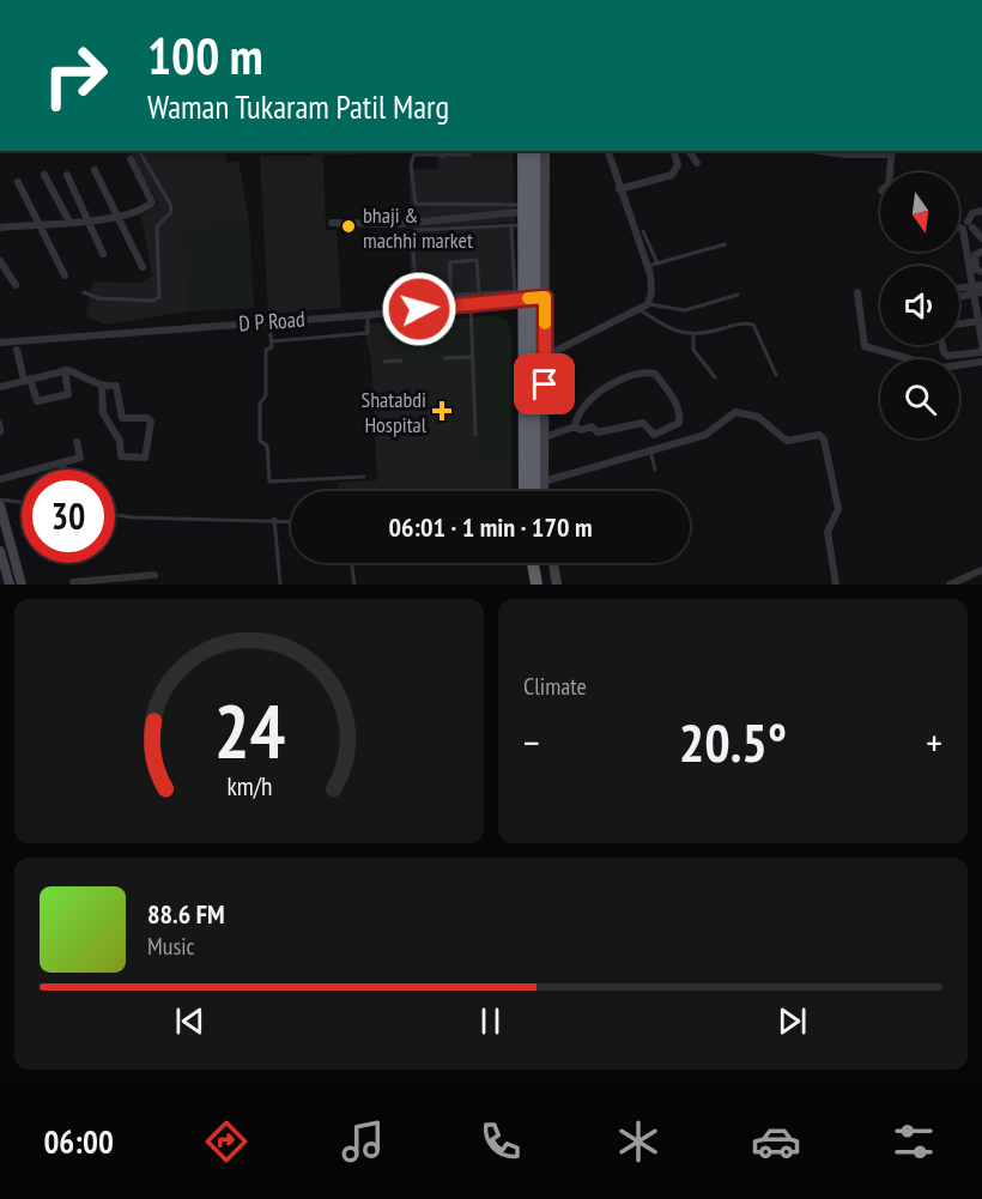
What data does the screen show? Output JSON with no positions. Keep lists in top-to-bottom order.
{
  "streets": {
    "street": ["D P Road"]
  },
  "places": {
    "other": ["bhaji & machhi market"],
    "health": ["Shatabdi Hospital"]
  },
  "north": "bottom",
  "page": {
    "turn": ["100 m", "Waman Tukaram Patil Marg"],
    "limit": "30",
    "trip": "06:01 · 1 min · 170 m",
    "tile": "Climate",
    "heat": ["−", "20.5°", "+"],
    "song": ["88.6 FM", "Music"],
    "tabs": "06:00",
    "gauge": ["24", "km/h"]
  }
}
